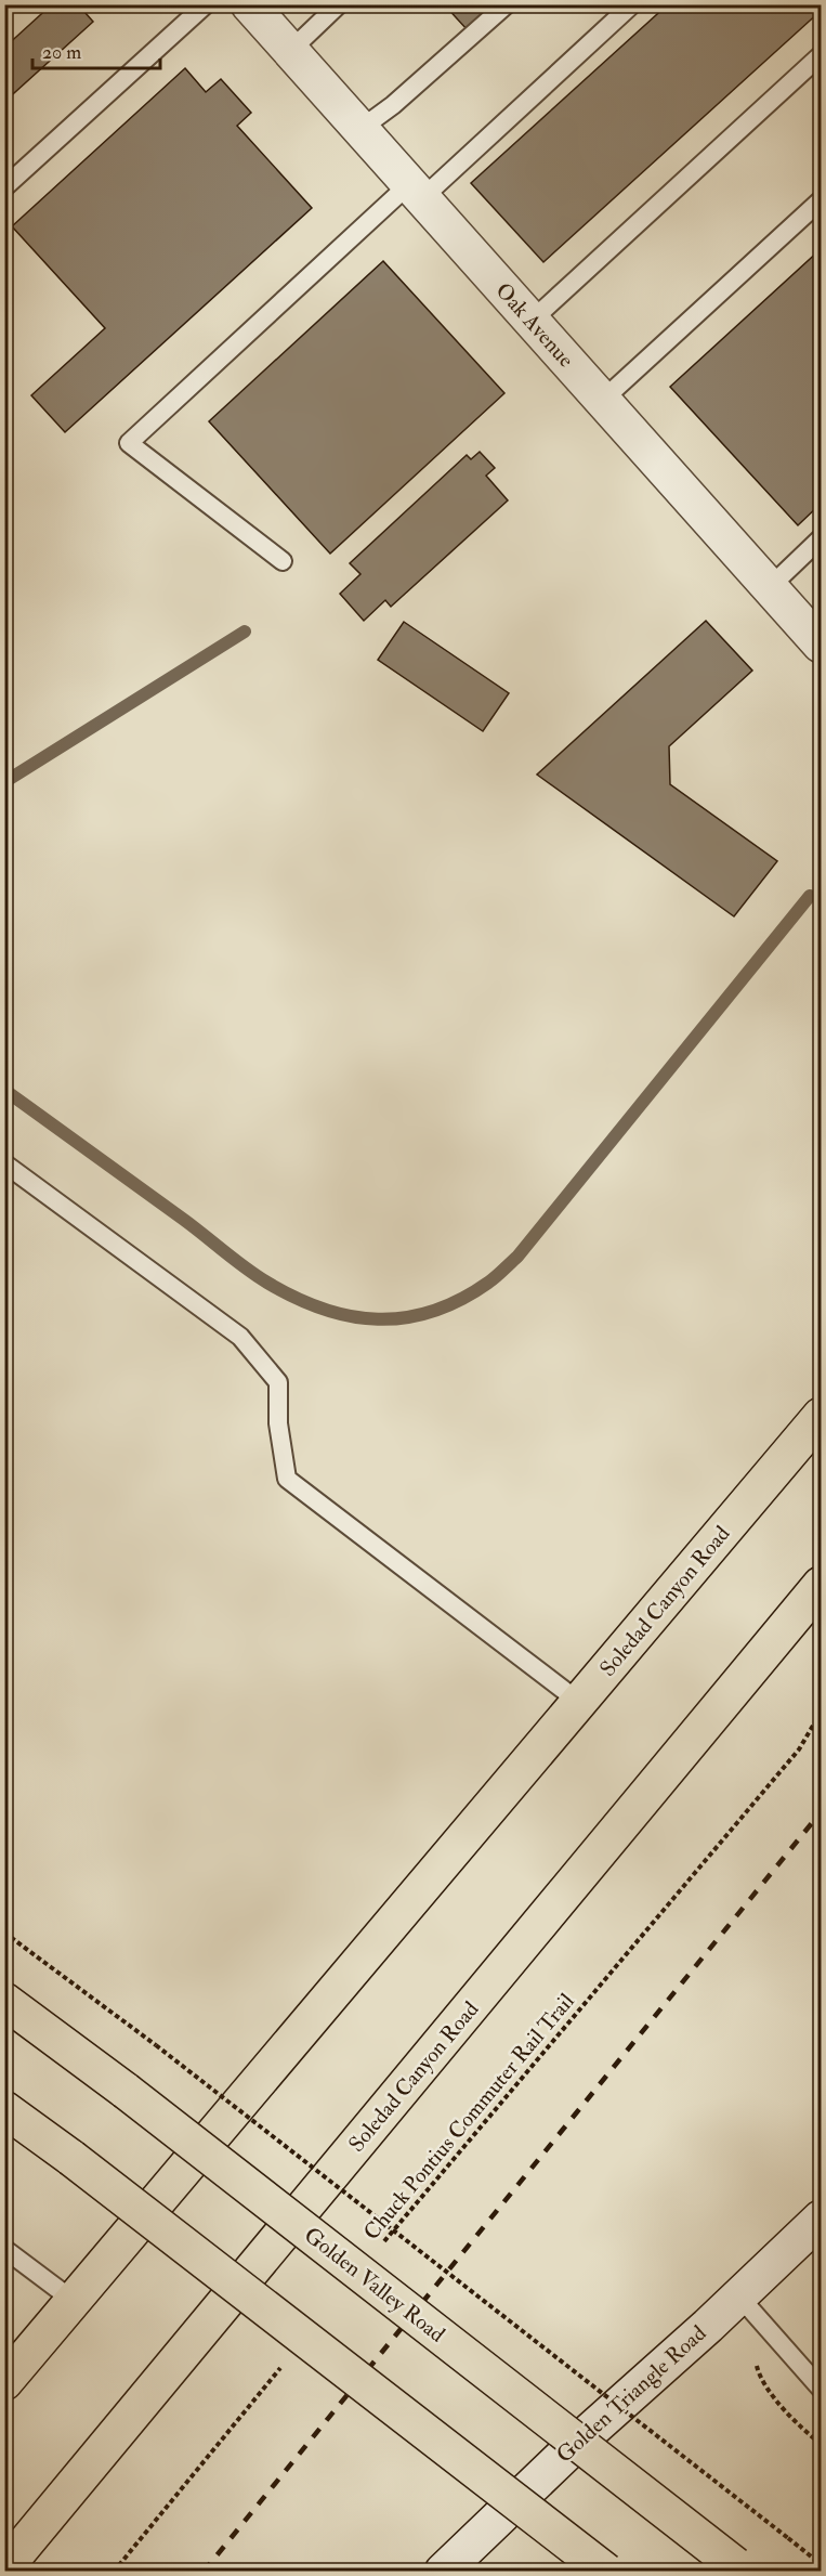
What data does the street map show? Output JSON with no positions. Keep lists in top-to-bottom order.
{
  "streets": {
    "main road": ["Soledad Canyon Road", "Golden Valley Road"],
    "street": ["Oak Avenue", "Golden Triangle Road"],
    "path": ["Chuck Pontius Commuter Rail Trail"]
  },
  "scale_bar": "20 m"
}
